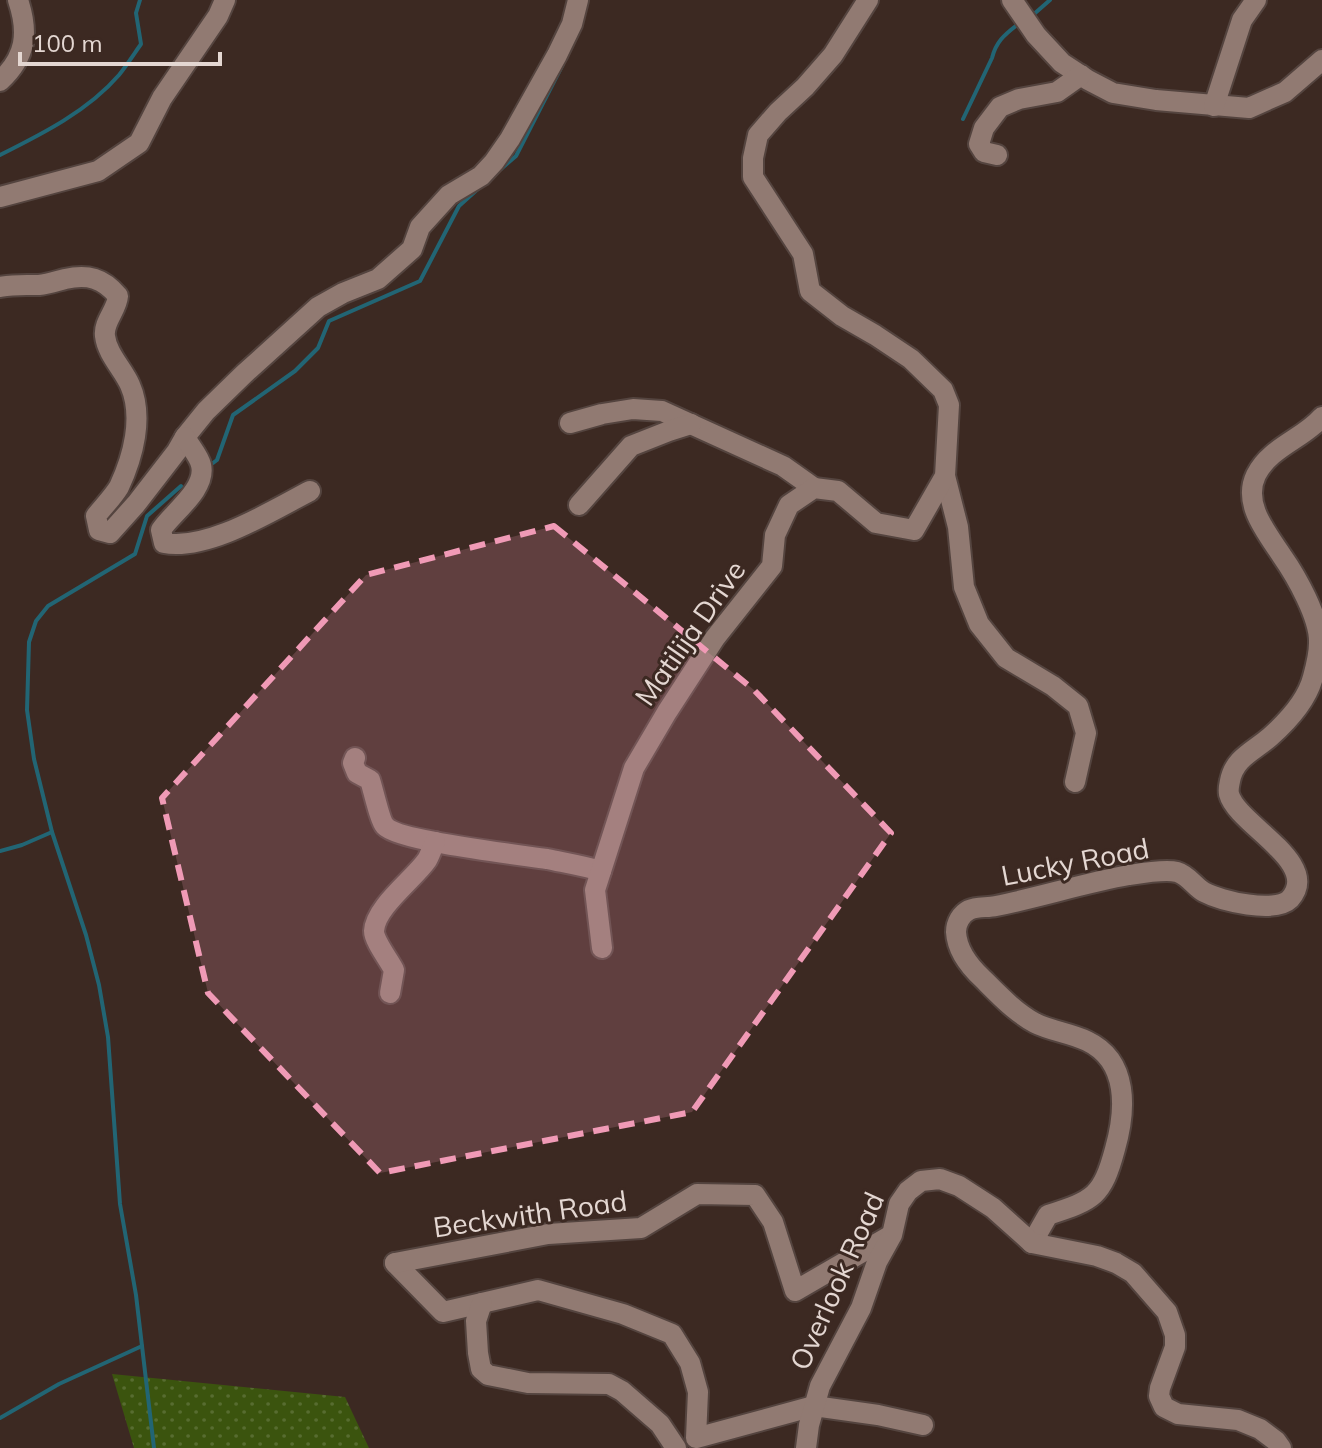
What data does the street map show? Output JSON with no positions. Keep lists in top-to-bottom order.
{
  "streets": {
    "street": [
      "Matilija Drive",
      "Lucky Road",
      "Beckwith Road",
      "Overlook Road"
    ]
  },
  "crossings": [
    ["Lucky Road", "Overlook Road"],
    ["Beckwith Road", "Overlook Road"]
  ],
  "scale_bar": "100 m"
}
